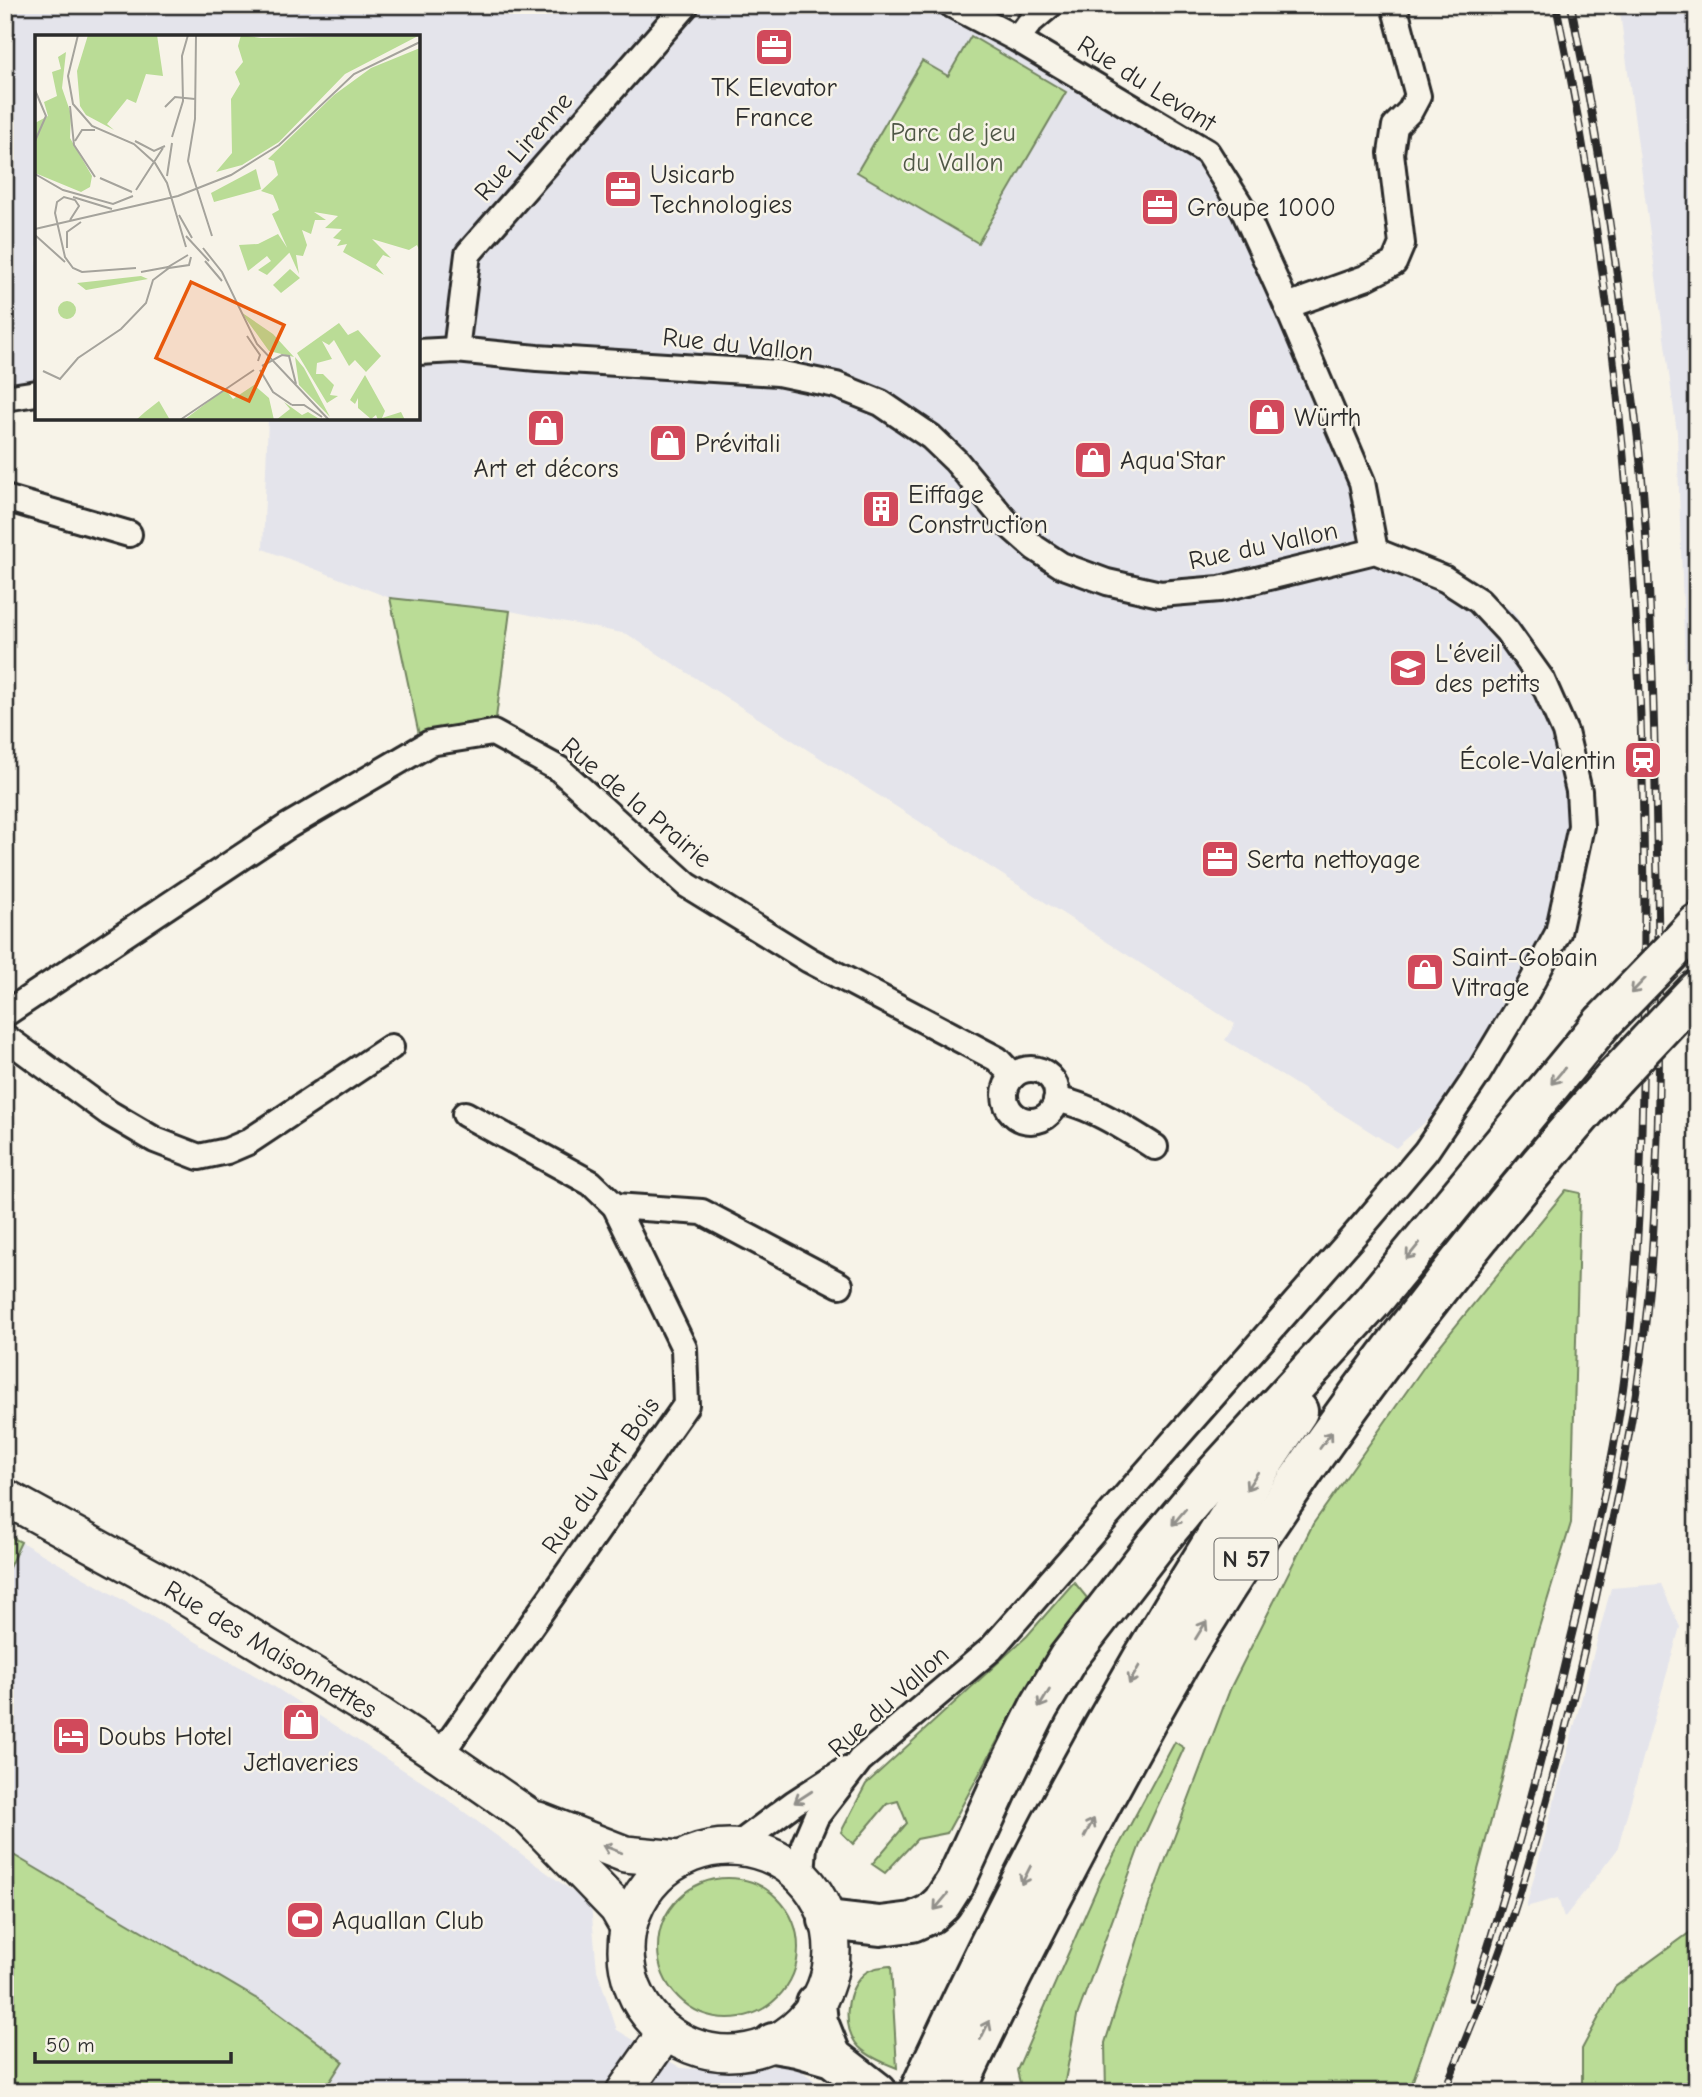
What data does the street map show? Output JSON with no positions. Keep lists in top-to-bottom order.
{
  "streets": {
    "highway": ["N 57"],
    "main road": ["Rue des Maisonnettes"],
    "street": [
      "Rue du Levant",
      "Rue Lirenne",
      "Rue du Vallon",
      "Rue de la Prairie",
      "Rue du Vert Bois"
    ]
  },
  "crossings": [
    ["Rue du Levant", "Rue du Vallon"],
    ["Rue Lirenne", "Rue du Vallon"],
    ["Rue du Vallon", "Rue des Maisonnettes"],
    ["Rue du Vert Bois", "Rue des Maisonnettes"]
  ],
  "parks": ["Parc de jeu du Vallon"],
  "places": {
    "office": [
      "TK Elevator France",
      "Usicarb Technologies",
      "Groupe 1000",
      "Serta nettoyage"
    ],
    "shop": [
      "Würth",
      "Art et décors",
      "Prévitali",
      "Aqua'Star",
      "Saint-Gobain Vitrage",
      "Jetlaveries"
    ],
    "building": ["Eiffage Construction"],
    "school or university": ["L'éveil des petits"],
    "station": ["École-Valentin"],
    "hotel": ["Doubs Hotel"],
    "sports": ["Aquallan Club"]
  },
  "scale_bar": "50 m"
}
